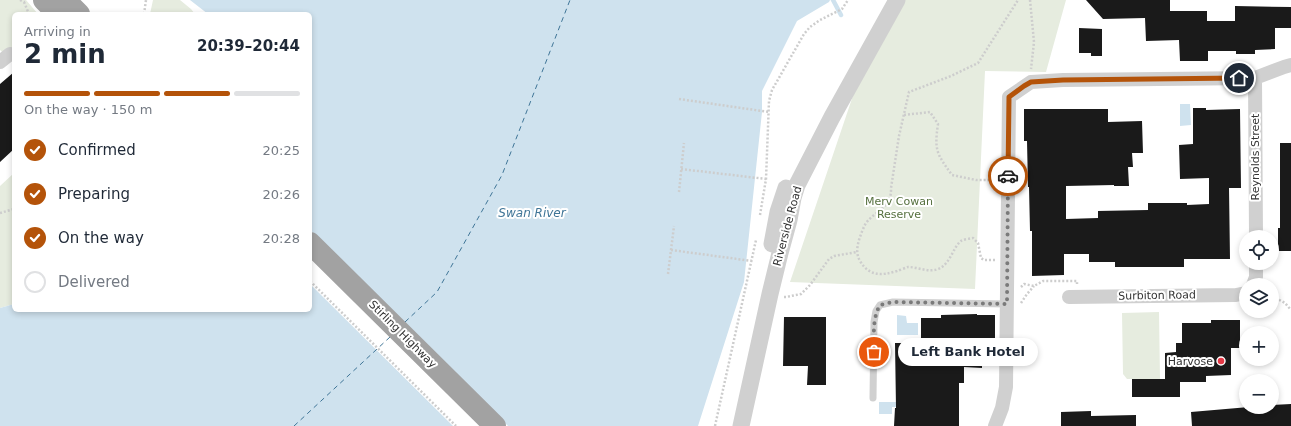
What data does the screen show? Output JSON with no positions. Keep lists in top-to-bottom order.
{
  "streets": {
    "highway": ["Stirling Highway"],
    "street": ["Reynolds Street", "Riverside Road", "Surbiton Road"]
  },
  "water": ["Swan River"],
  "parks": ["Merv Cowan Reserve"],
  "places": ["Left Bank Hotel", "Harvose"],
  "page": {
    "heading": ["2 min", "Arriving in", "20:39–20:44"],
    "bar": "On the way · 150 m",
    "list": [
      ["Confirmed", "20:25"],
      ["Preparing", "20:26"],
      ["On the way", "20:28"],
      "Delivered"
    ],
    "map_buttons": ["+", "−"],
    "bubble": "Left Bank Hotel"
  }
}
